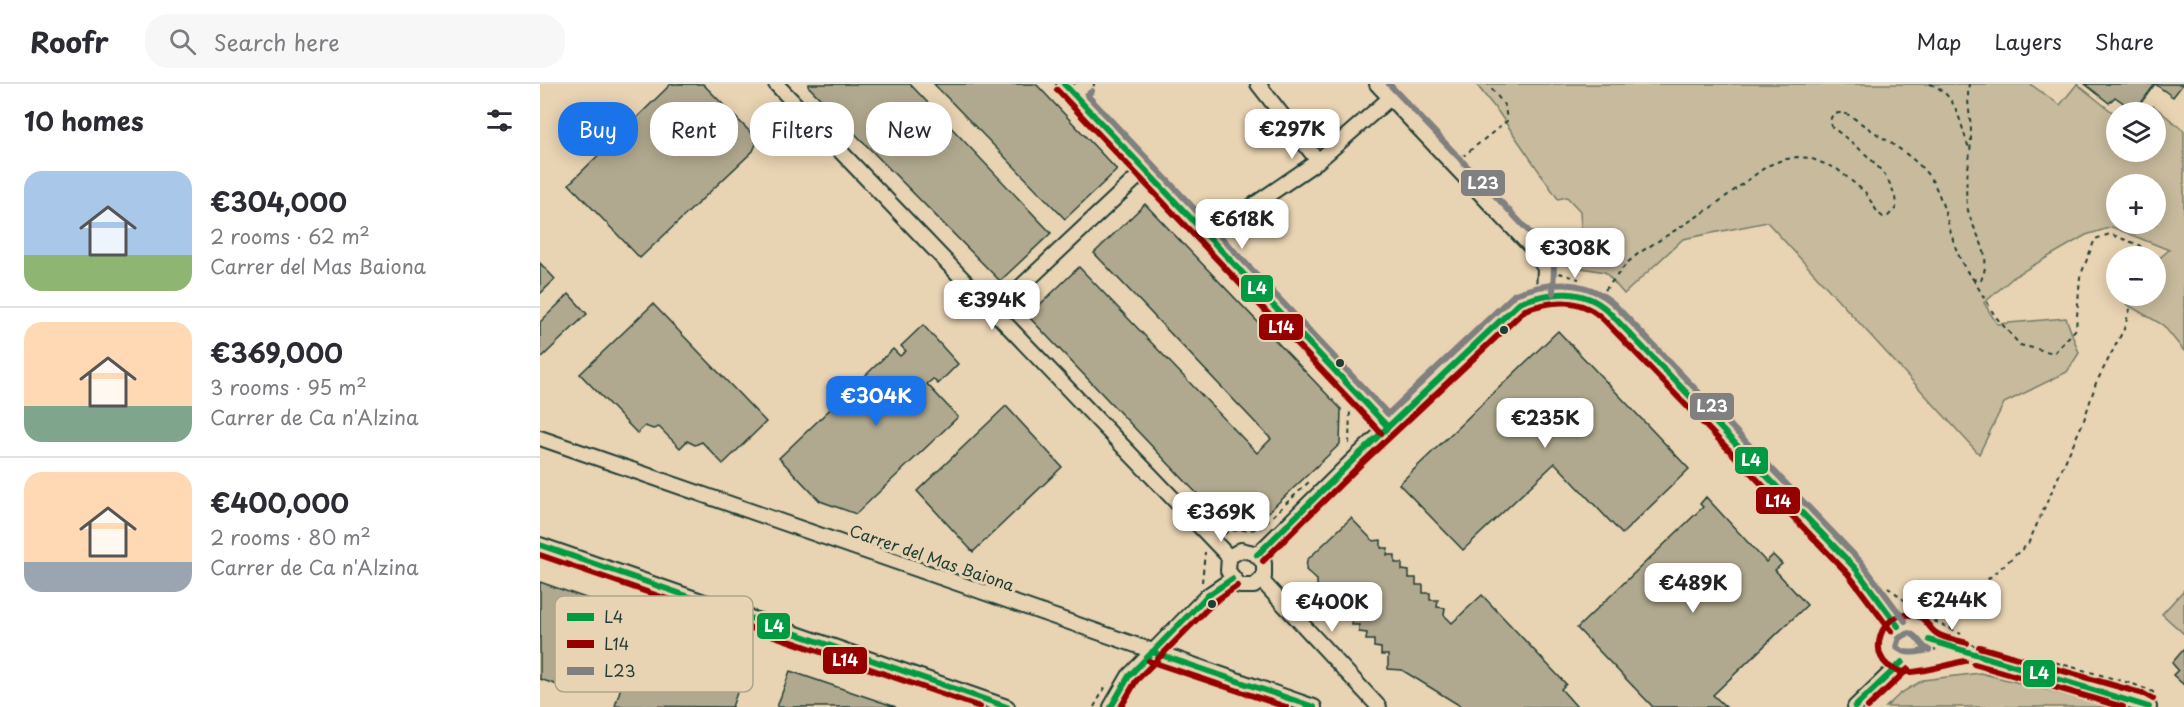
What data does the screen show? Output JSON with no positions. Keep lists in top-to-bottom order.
{
  "streets": {
    "street": ["Carrer del Mas Baiona"]
  },
  "lines": ["transit line L4", "transit line L23", "transit line L14"],
  "legend": ["L4", "L14", "L23"],
  "page": {
    "header": "Roofr",
    "search": "Search here",
    "nav": ["Map", "Layers", "Share"],
    "heading": "10 homes",
    "map_buttons": ["+", "−"],
    "chip": [
      "Buy",
      "Rent",
      "Filters",
      "New"
    ],
    "price": [
      "€297K",
      "€618K",
      "€308K",
      "€394K",
      "€304K",
      "€235K",
      "€369K",
      "€489K",
      "€244K",
      "€400K"
    ],
    "list": [
      {
        "name": "€304,000",
        "note": "2 rooms · 62 m² · Carrer del Mas Baiona"
      },
      {
        "name": "€369,000",
        "note": "3 rooms · 95 m² · Carrer de Ca n'Alzina"
      },
      {
        "name": "€400,000",
        "note": "2 rooms · 80 m² · Carrer de Ca n'Alzina"
      }
    ]
  }
}
